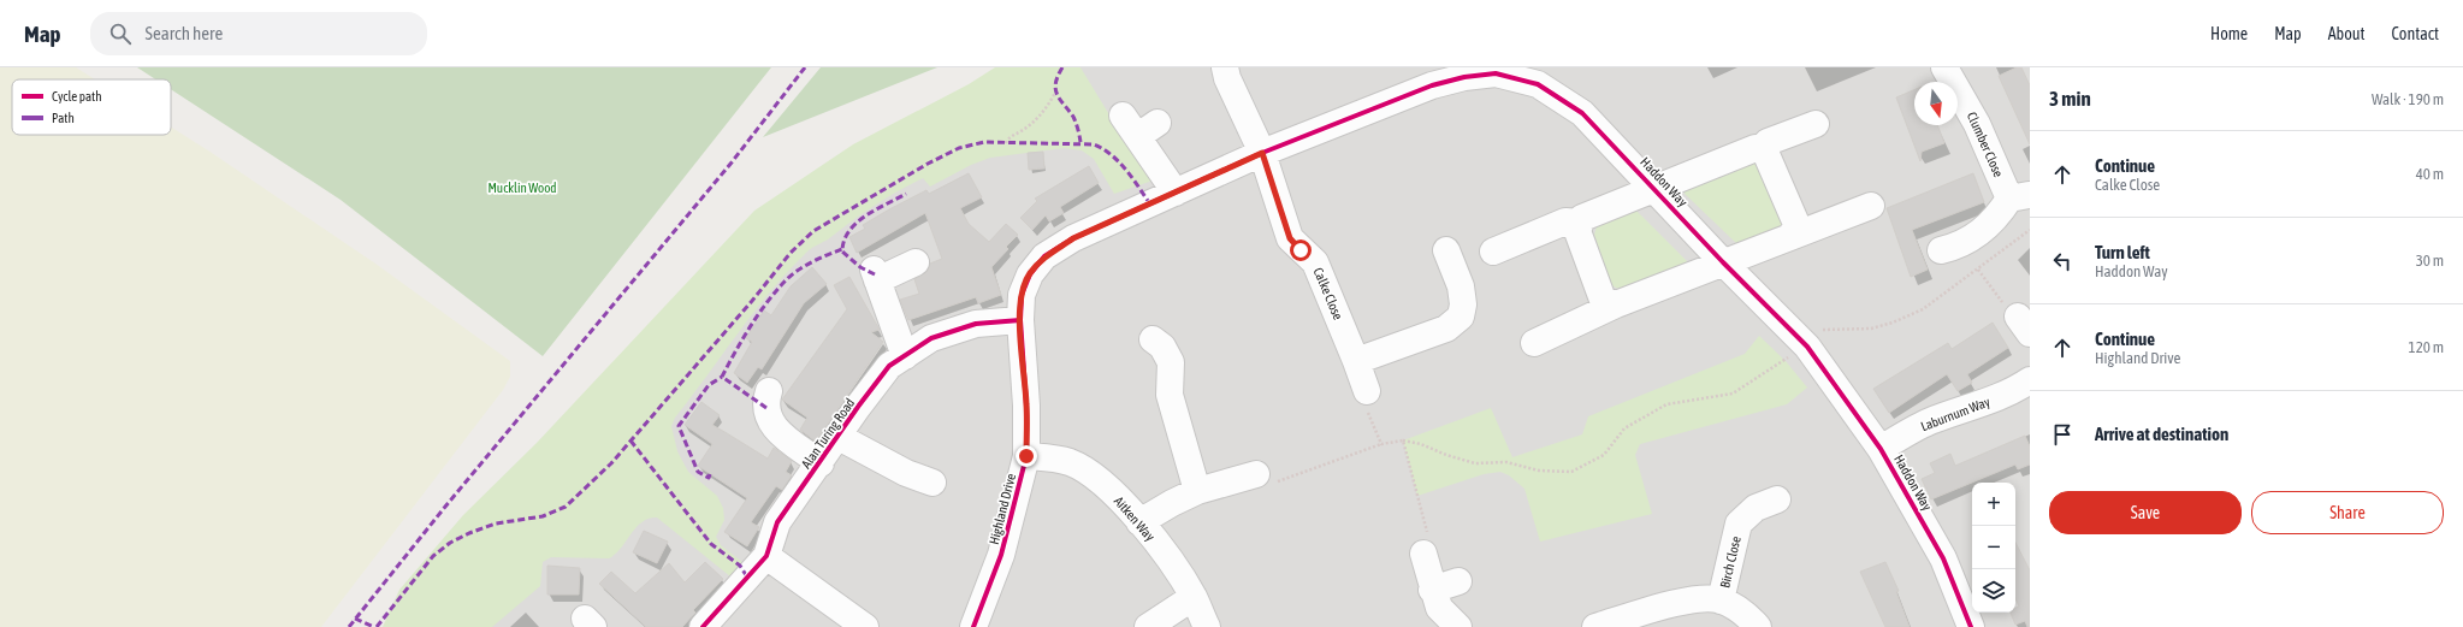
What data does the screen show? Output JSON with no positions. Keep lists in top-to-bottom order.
{
  "streets": {
    "street": [
      "Clumber Close",
      "Haddon Way",
      "Calke Close",
      "Laburnum Way",
      "Alan Turing Road",
      "Highland Drive",
      "Aitken Way",
      "Birch Close"
    ]
  },
  "crossings": [
    ["Haddon Way", "Calke Close"],
    ["Haddon Way", "Laburnum Way"],
    ["Haddon Way", "Highland Drive"],
    ["Alan Turing Road", "Highland Drive"],
    ["Highland Drive", "Aitken Way"]
  ],
  "parks": ["Mucklin Wood"],
  "legend": ["Cycle path", "Path"],
  "north": "bottom",
  "page": {
    "header": "Map",
    "search": "Search here",
    "nav": [
      "Home",
      "Map",
      "About",
      "Contact"
    ],
    "heading": ["3 min", "Walk · 190 m"],
    "list": [
      ["Continue", "Calke Close", "40 m"],
      ["Turn left", "Haddon Way", "30 m"],
      ["Continue", "Highland Drive", "120 m"],
      "Arrive at destination"
    ],
    "buttons": ["Save", "Share"],
    "map_buttons": ["+", "−"]
  }
}
